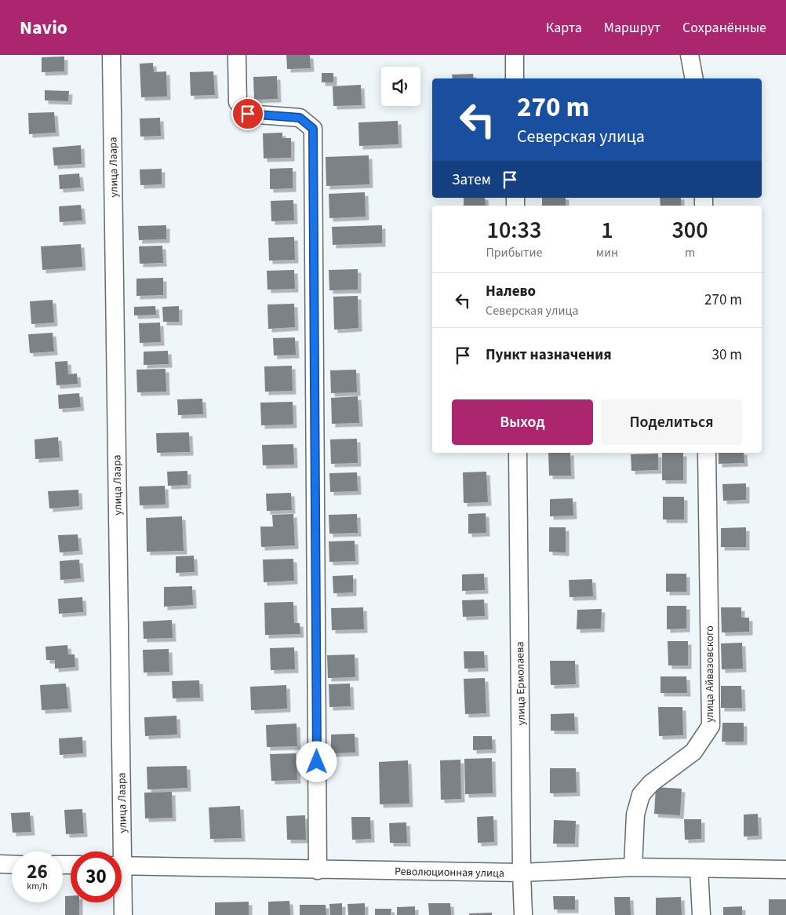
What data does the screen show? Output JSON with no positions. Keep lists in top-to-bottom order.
{
  "streets": {
    "street": [
      "улица Лаара",
      "улица Айвазовского",
      "улица Ермолаева",
      "Революционная улица"
    ]
  },
  "crossings": [
    ["улица Айвазовского", "Революционная улица"],
    ["улица Ермолаева", "Революционная улица"]
  ],
  "page": {
    "header": "Navio",
    "nav": ["Карта", "Маршрут", "Сохранённые"],
    "turn": ["270 m", "Северская улица"],
    "then": "Затем",
    "eta": [
      "10:33",
      "Прибытие",
      "1",
      "мин",
      "300",
      "m"
    ],
    "list": [
      {
        "name": "Налево",
        "note": "Северская улица",
        "value": "270 m"
      },
      {
        "name": "Пункт назначения",
        "value": "30 m"
      }
    ],
    "buttons": ["Выход", "Поделиться"],
    "speed": "26 km/h",
    "limit": "30"
  }
}
